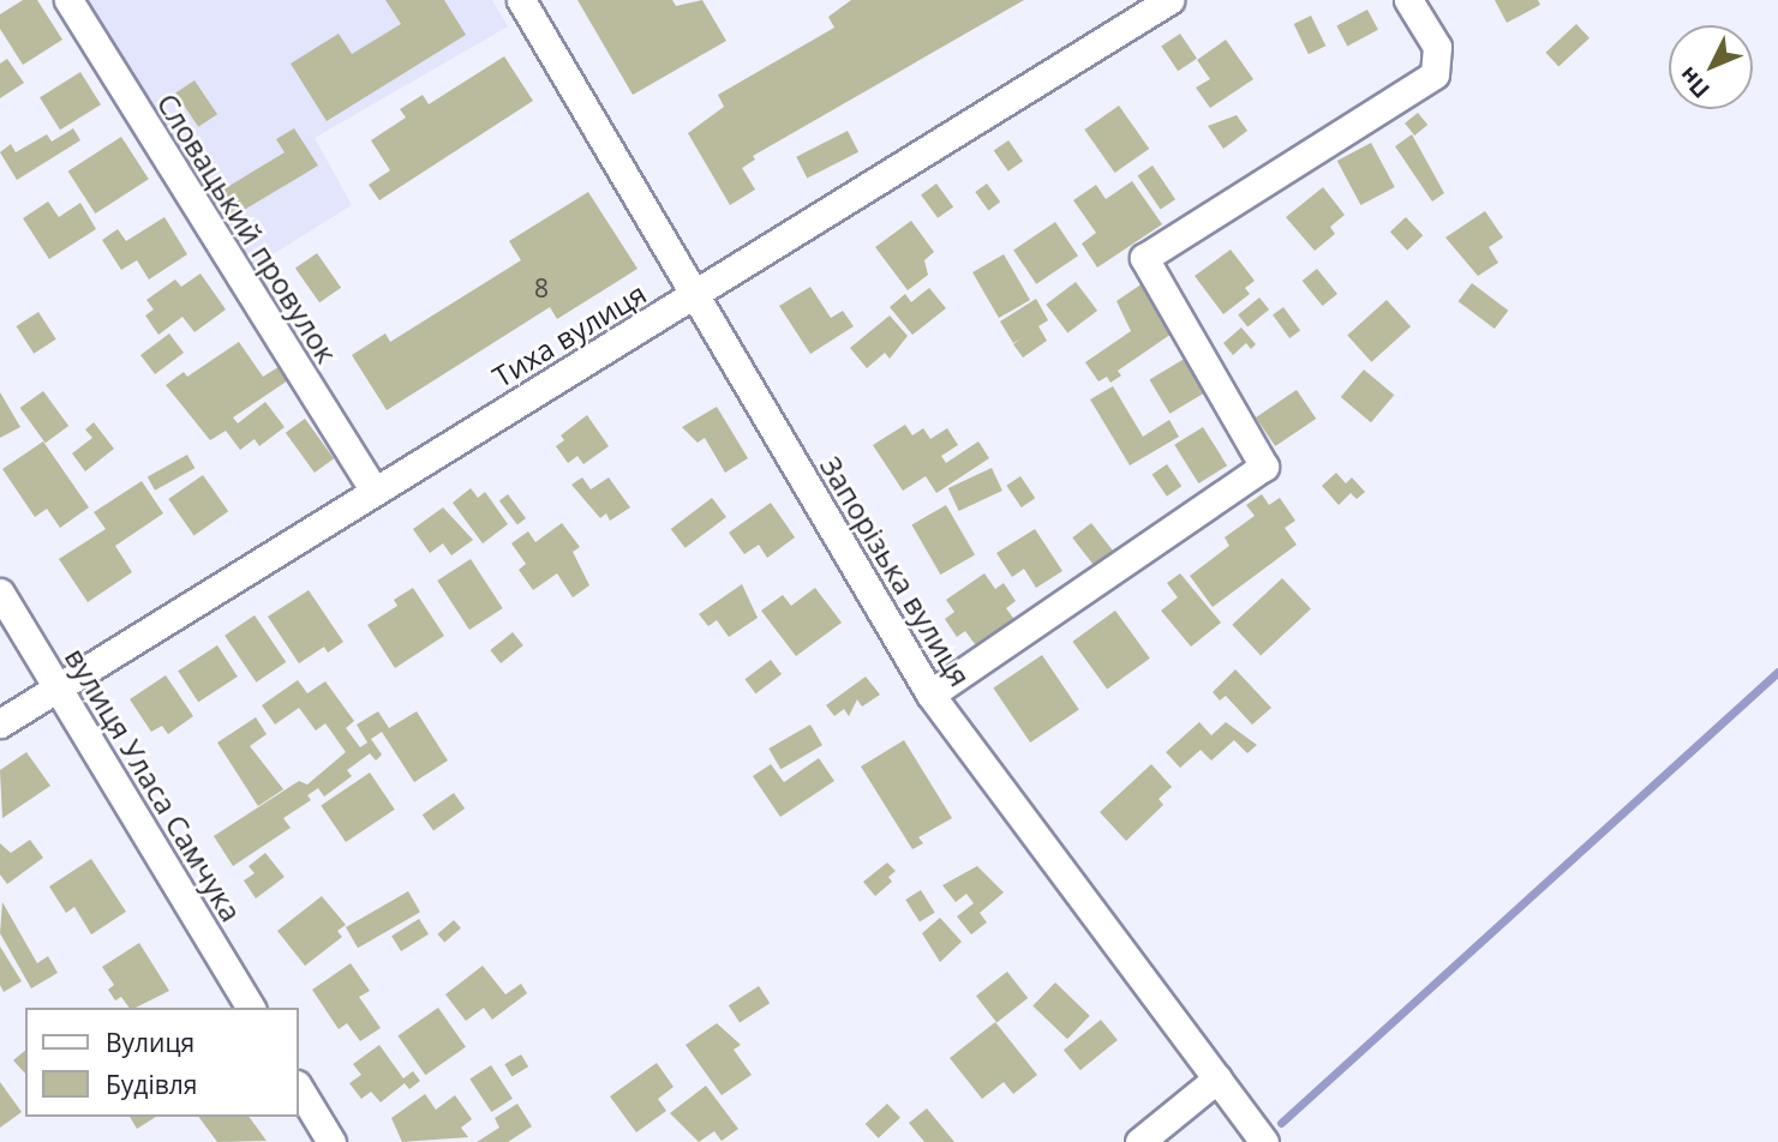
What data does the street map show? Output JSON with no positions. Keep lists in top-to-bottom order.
{
  "streets": {
    "street": [
      "Словацький провулок",
      "Тиха вулиця",
      "Запорізька вулиця",
      "вулиця Уласа Самчука"
    ]
  },
  "crossings": [
    ["Словацький провулок", "Тиха вулиця"],
    ["Тиха вулиця", "Запорізька вулиця"],
    ["Тиха вулиця", "вулиця Уласа Самчука"]
  ],
  "house_numbers": ["8"],
  "legend": ["Вулиця", "Будівля"],
  "north": "bottom left"
}
